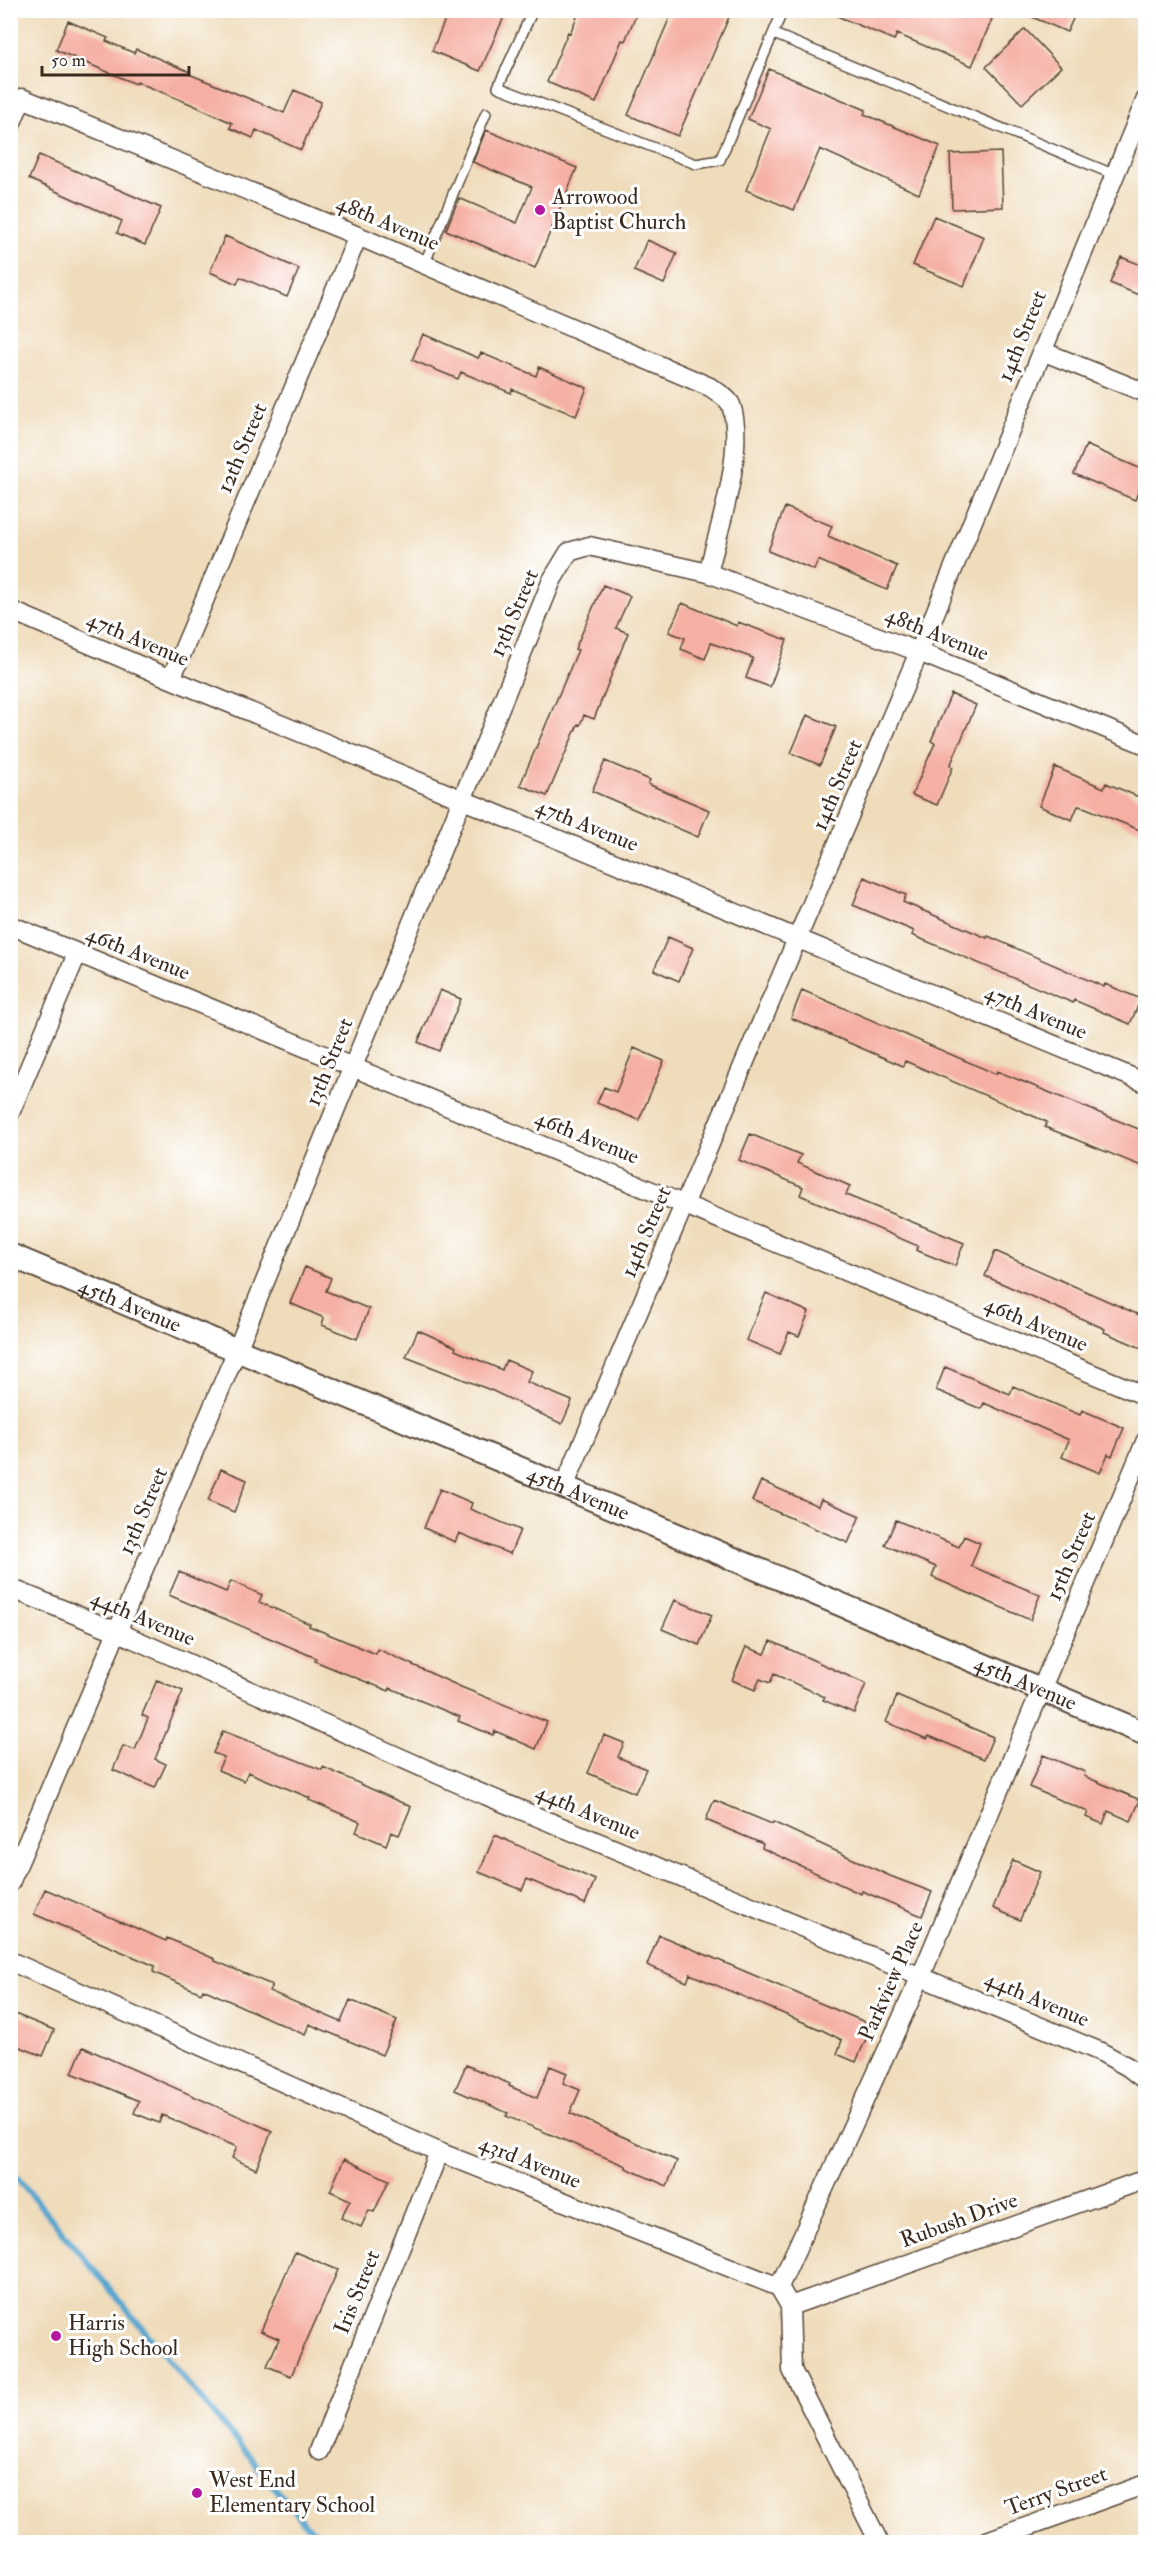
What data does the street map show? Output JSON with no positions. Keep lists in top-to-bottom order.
{
  "streets": {
    "street": [
      "48th Avenue",
      "14th Street",
      "12th Street",
      "13th Street",
      "47th Avenue",
      "46th Avenue",
      "45th Avenue",
      "15th Street",
      "44th Avenue",
      "Parkview Place",
      "43rd Avenue",
      "Rubush Drive",
      "Iris Street",
      "Terry Street"
    ]
  },
  "crossings": [
    ["48th Avenue", "14th Street"],
    ["48th Avenue", "12th Street"],
    ["48th Avenue", "13th Street"],
    ["14th Street", "47th Avenue"],
    ["14th Street", "46th Avenue"],
    ["14th Street", "45th Avenue"],
    ["12th Street", "47th Avenue"],
    ["13th Street", "47th Avenue"],
    ["13th Street", "46th Avenue"],
    ["13th Street", "45th Avenue"],
    ["13th Street", "44th Avenue"],
    ["45th Avenue", "15th Street"],
    ["45th Avenue", "Parkview Place"],
    ["15th Street", "Parkview Place"],
    ["44th Avenue", "Parkview Place"],
    ["Parkview Place", "43rd Avenue"],
    ["43rd Avenue", "Iris Street"]
  ],
  "places": ["Arrowood Baptist Church", "Harris High School", "West End Elementary School"],
  "scale_bar": "50 m"
}
